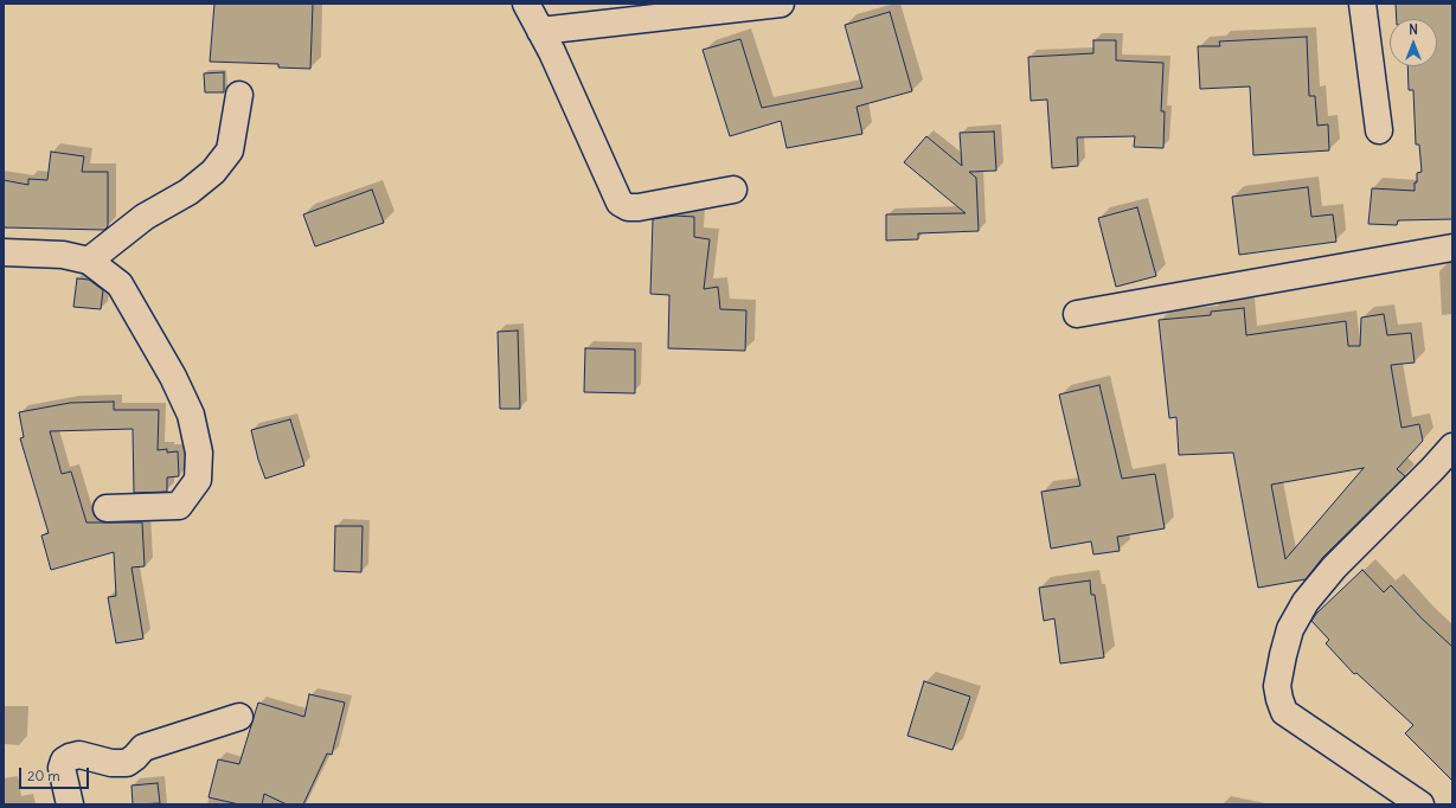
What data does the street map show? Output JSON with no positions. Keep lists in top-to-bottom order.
{
  "scale_bar": "20 m",
  "north": "top"
}
